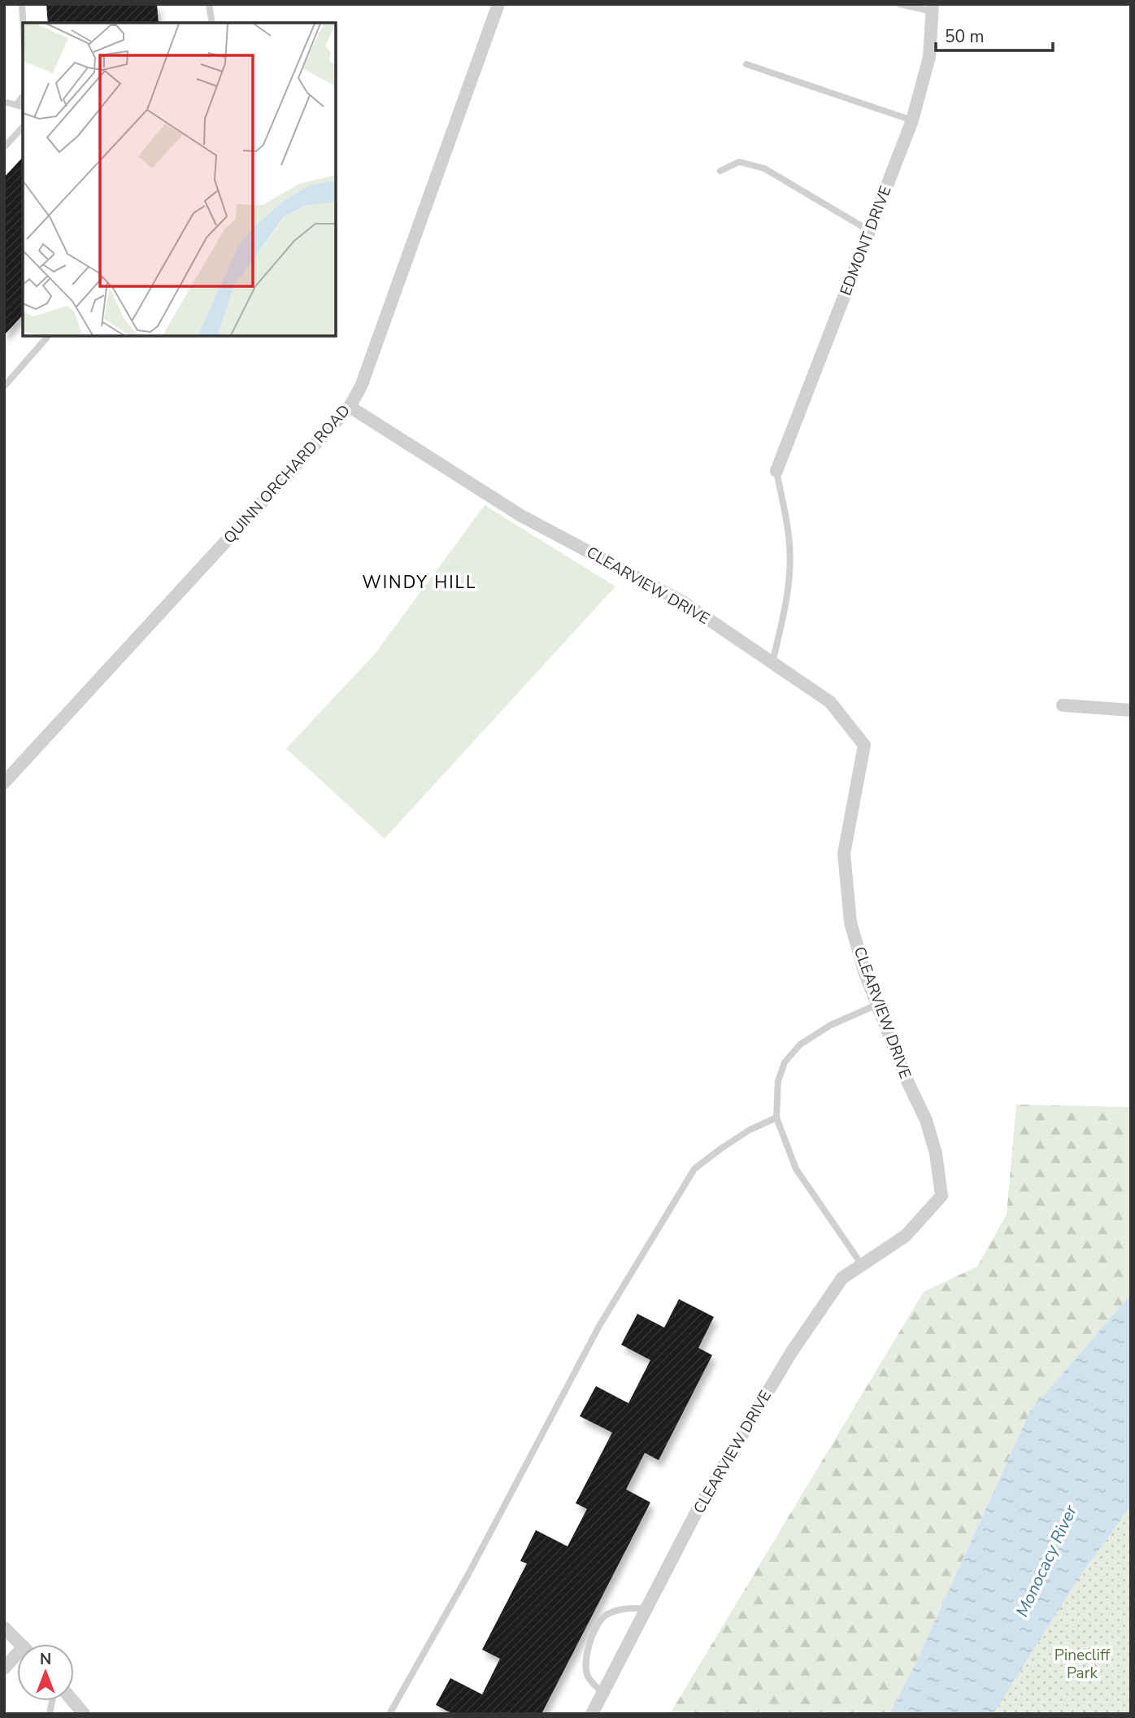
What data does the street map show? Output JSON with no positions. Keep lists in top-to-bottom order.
{
  "streets": {
    "street": ["EDMONT DRIVE", "QUINN ORCHARD ROAD", "CLEARVIEW DRIVE"]
  },
  "crossings": [
    ["QUINN ORCHARD ROAD", "CLEARVIEW DRIVE"]
  ],
  "districts": ["WINDY HILL"],
  "water": ["Monocacy River"],
  "parks": ["Pinecliff Park"],
  "scale_bar": "50 m",
  "north": "top"
}
